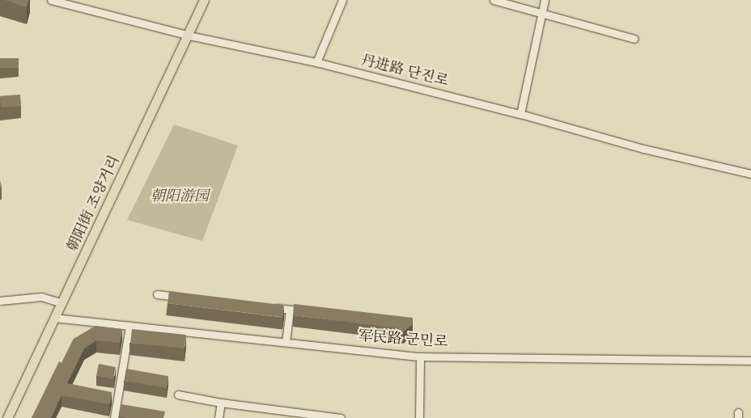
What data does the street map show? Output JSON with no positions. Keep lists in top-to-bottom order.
{
  "streets": {
    "main road": ["朝阳街 조양거리"],
    "street": ["丹进路 단진로", "军民路 군민로"]
  },
  "crossings": [
    ["丹进路 단진로", "朝阳街 조양거리"],
    ["朝阳街 조양거리", "军民路 군민로"]
  ],
  "parks": ["朝阳游园"]
}
